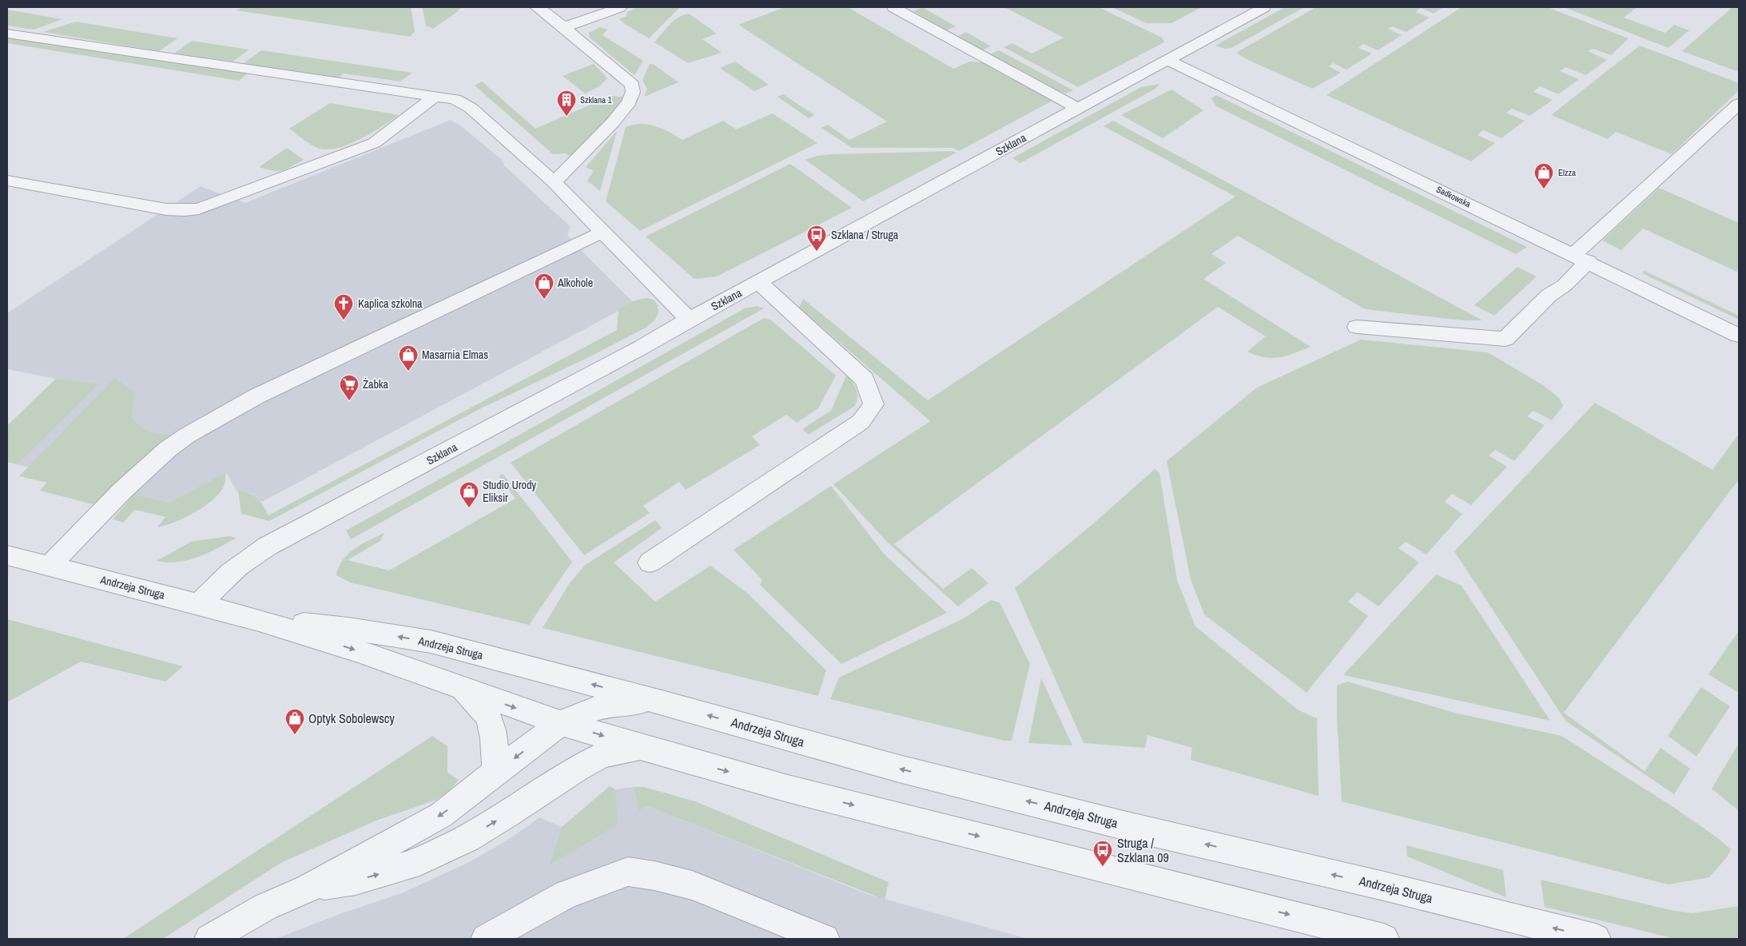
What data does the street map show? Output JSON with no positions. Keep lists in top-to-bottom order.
{
  "streets": {
    "street": ["Szklana", "Sadkowska", "Andrzeja Struga"]
  },
  "crossings": [
    ["Szklana", "Sadkowska"],
    ["Szklana", "Andrzeja Struga"]
  ],
  "places": {
    "building": ["Szklana 1"],
    "shop": [
      "Elzza",
      "Alkohole",
      "Masarnia Elmas",
      "Studio Urody Eliksir",
      "Optyk Sobolewscy"
    ],
    "bus stop": ["Szklana / Struga", "Struga / Szklana 09"],
    "church": ["Kaplica szkolna"],
    "supermarket": ["Żabka"]
  }
}
